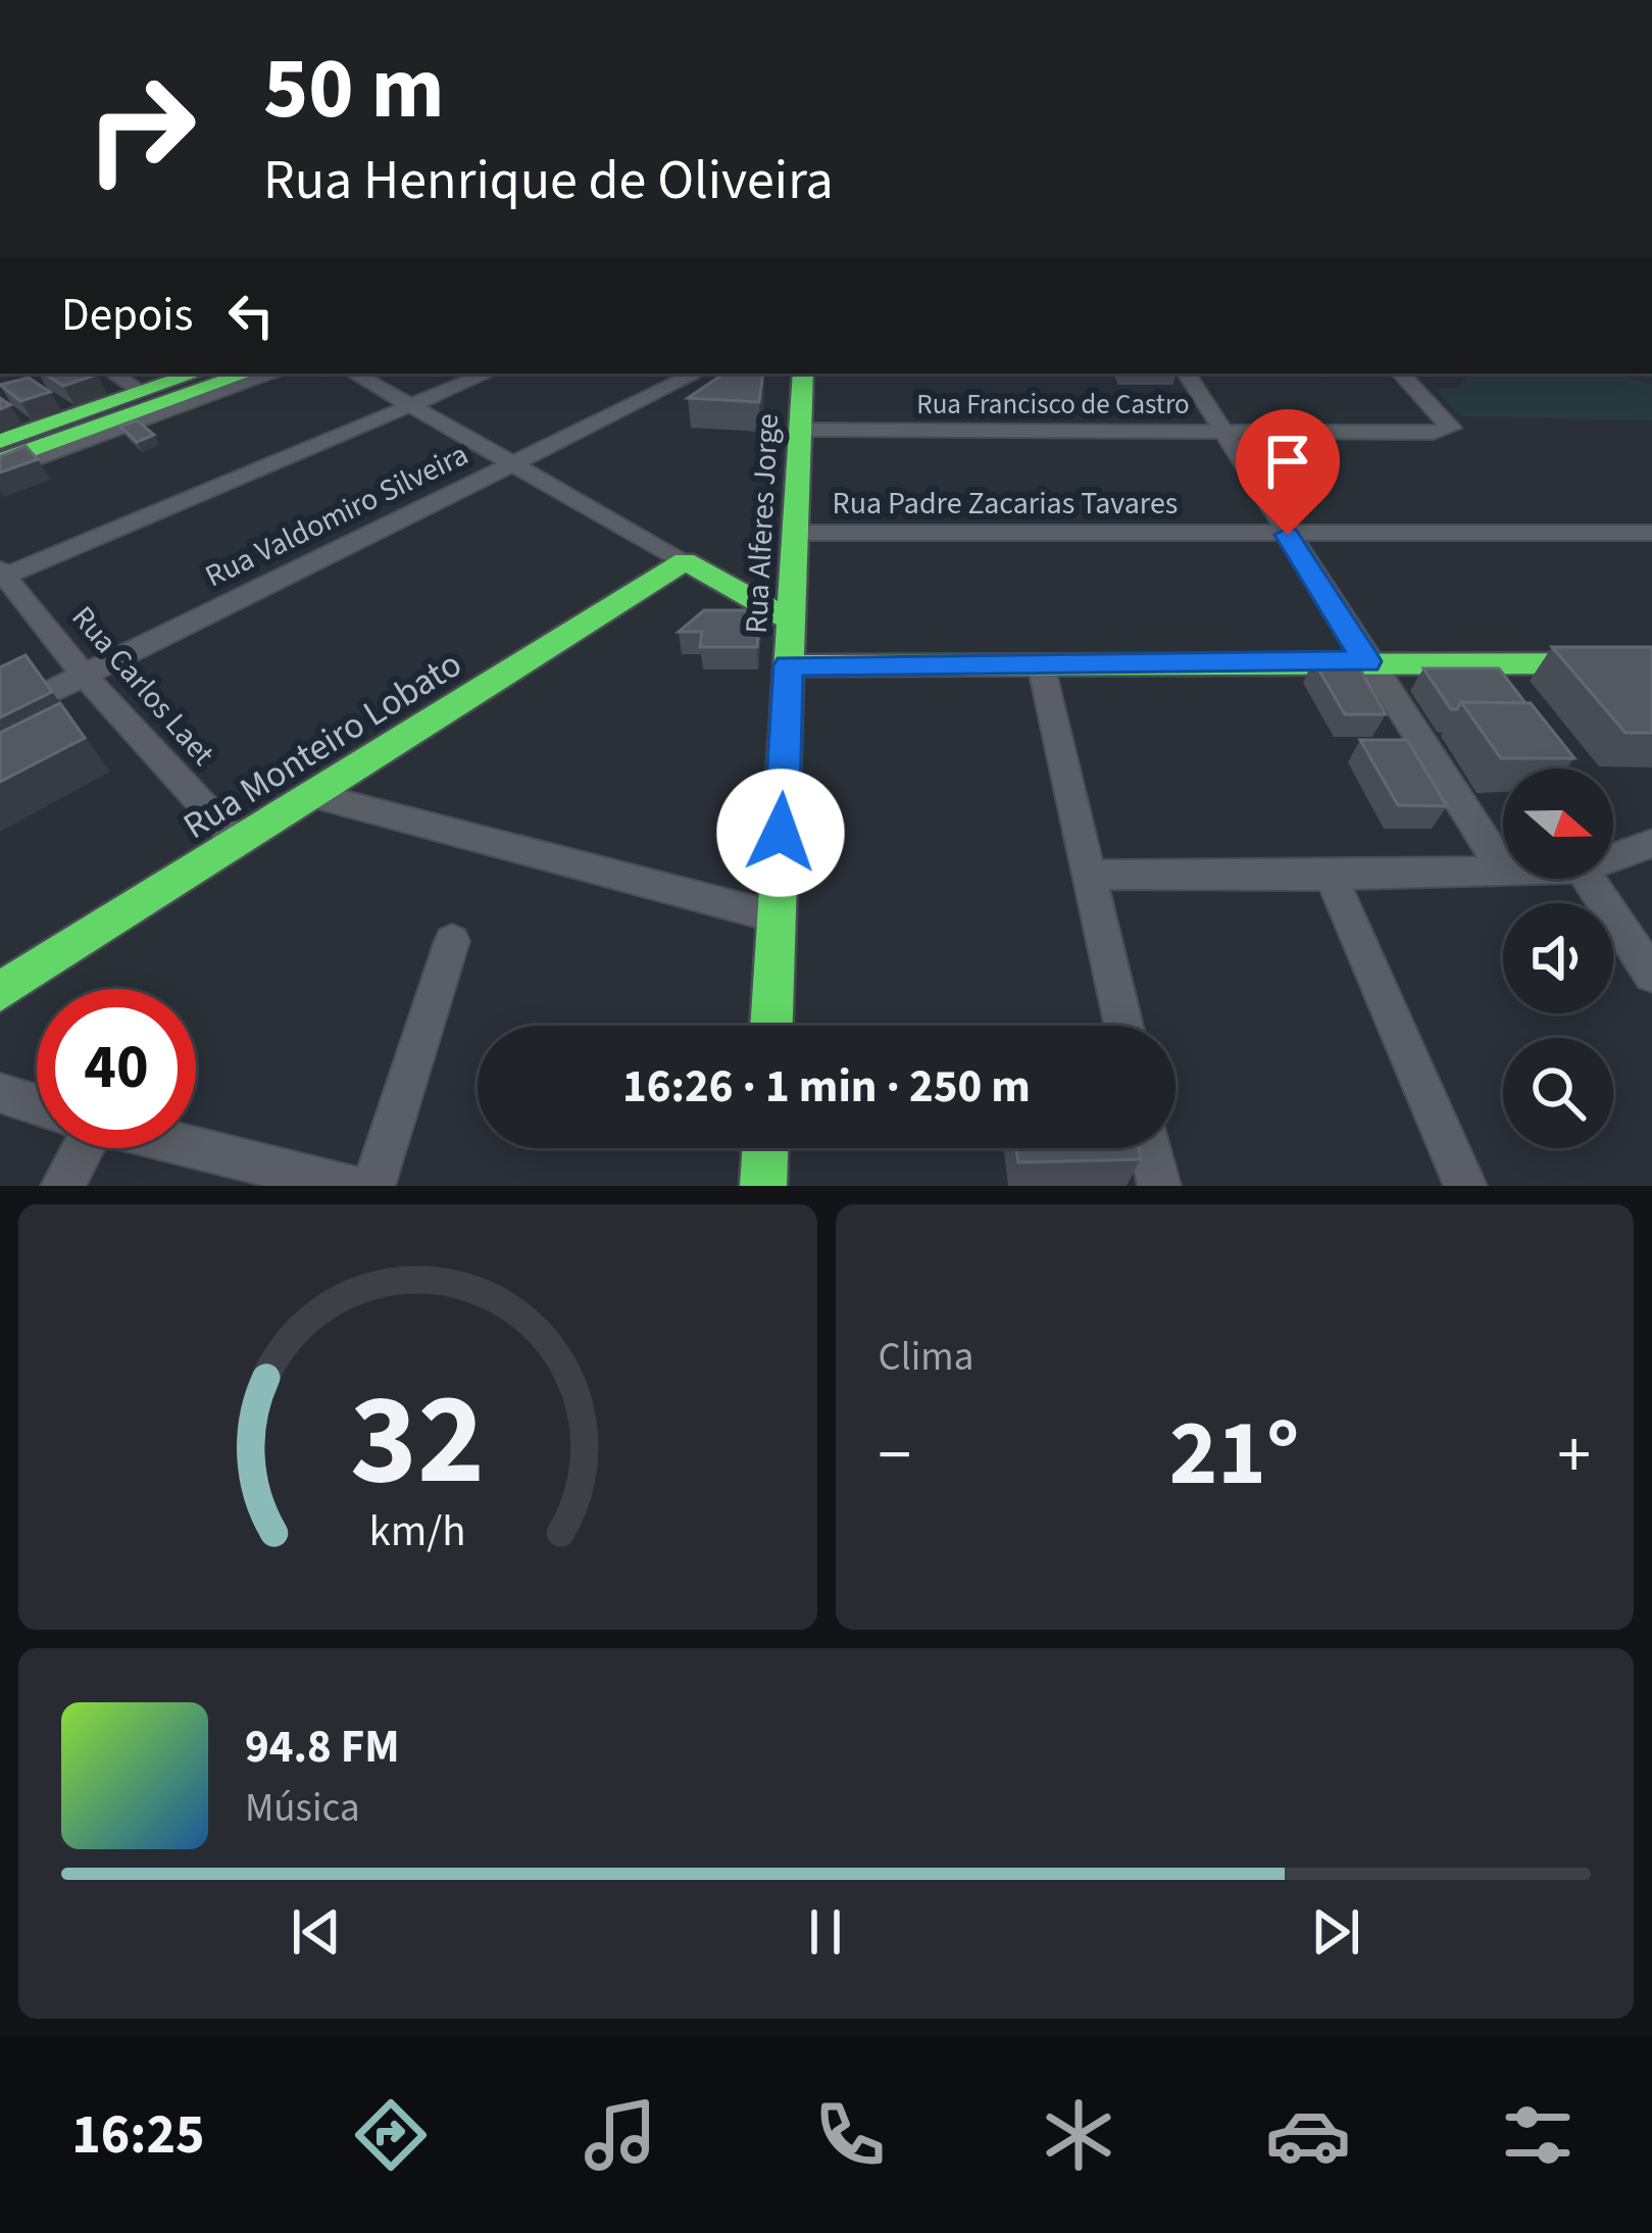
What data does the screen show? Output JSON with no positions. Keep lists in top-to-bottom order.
{
  "streets": {
    "street": [
      "Rua Francisco de Castro",
      "Rua Padre Zacarias Tavares",
      "Rua Valdomiro Silveira",
      "Rua Alferes Jorge",
      "Rua Carlos Laet",
      "Rua Monteiro Lobato"
    ]
  },
  "crossings": [
    ["Rua Francisco de Castro", "Rua Alferes Jorge"],
    ["Rua Padre Zacarias Tavares", "Rua Alferes Jorge"],
    ["Rua Valdomiro Silveira", "Rua Carlos Laet"],
    ["Rua Carlos Laet", "Rua Monteiro Lobato"]
  ],
  "north": "right",
  "page": {
    "turn": ["50 m", "Rua Henrique de Oliveira"],
    "then": "Depois",
    "limit": "40",
    "trip": "16:26 · 1 min · 250 m",
    "tile": "Clima",
    "heat": ["−", "21°", "+"],
    "song": ["94.8 FM", "Música"],
    "tabs": "16:25",
    "gauge": ["32", "km/h"]
  }
}
